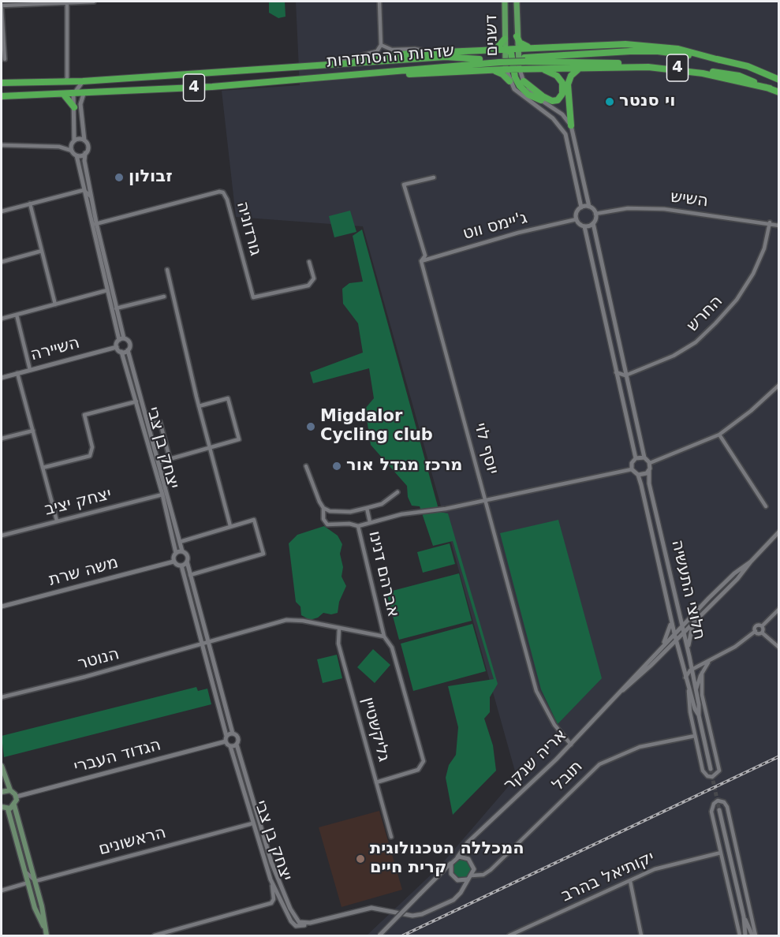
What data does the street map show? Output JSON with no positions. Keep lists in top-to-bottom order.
{
  "streets": {
    "highway": ["שדרות ההסתדרות", "4"],
    "main road": ["דשנים"],
    "street": [
      "השיש",
      "ג'יימס ווט",
      "גורדוניה",
      "החרש",
      "השיירה",
      "יצחק בן צבי",
      "יוסף לוי",
      "יצחק יציב",
      "משה שרת",
      "אברהם דנינו",
      "חלוצי התעשיה",
      "הנוטר",
      "גליקשטיין",
      "הגדוד העברי",
      "אריה שנקר",
      "תובל",
      "הראשונים",
      "יקותיאל בהרב"
    ]
  },
  "crossings": [
    ["השיש", "ג'יימס ווט"],
    ["השיש", "החרש"],
    ["ג'יימס ווט", "יוסף לוי"],
    ["יצחק בן צבי", "יצחק יציב"],
    ["יצחק בן צבי", "משה שרת"],
    ["יצחק בן צבי", "הגדוד העברי"],
    ["יצחק בן צבי", "הראשונים"],
    ["יוסף לוי", "אברהם דנינו"],
    ["יוסף לוי", "אריה שנקר"],
    ["אברהם דנינו", "חלוצי התעשיה"],
    ["אברהם דנינו", "הנוטר"],
    ["אברהם דנינו", "גליקשטיין"],
    ["חלוצי התעשיה", "אריה שנקר"]
  ],
  "places": [
    "וי סנטר",
    "זבולון",
    "Migdalor Cycling club",
    "מרכז מגדל אור",
    "המכללה הטכנולוגית קרית חיים"
  ]
}
